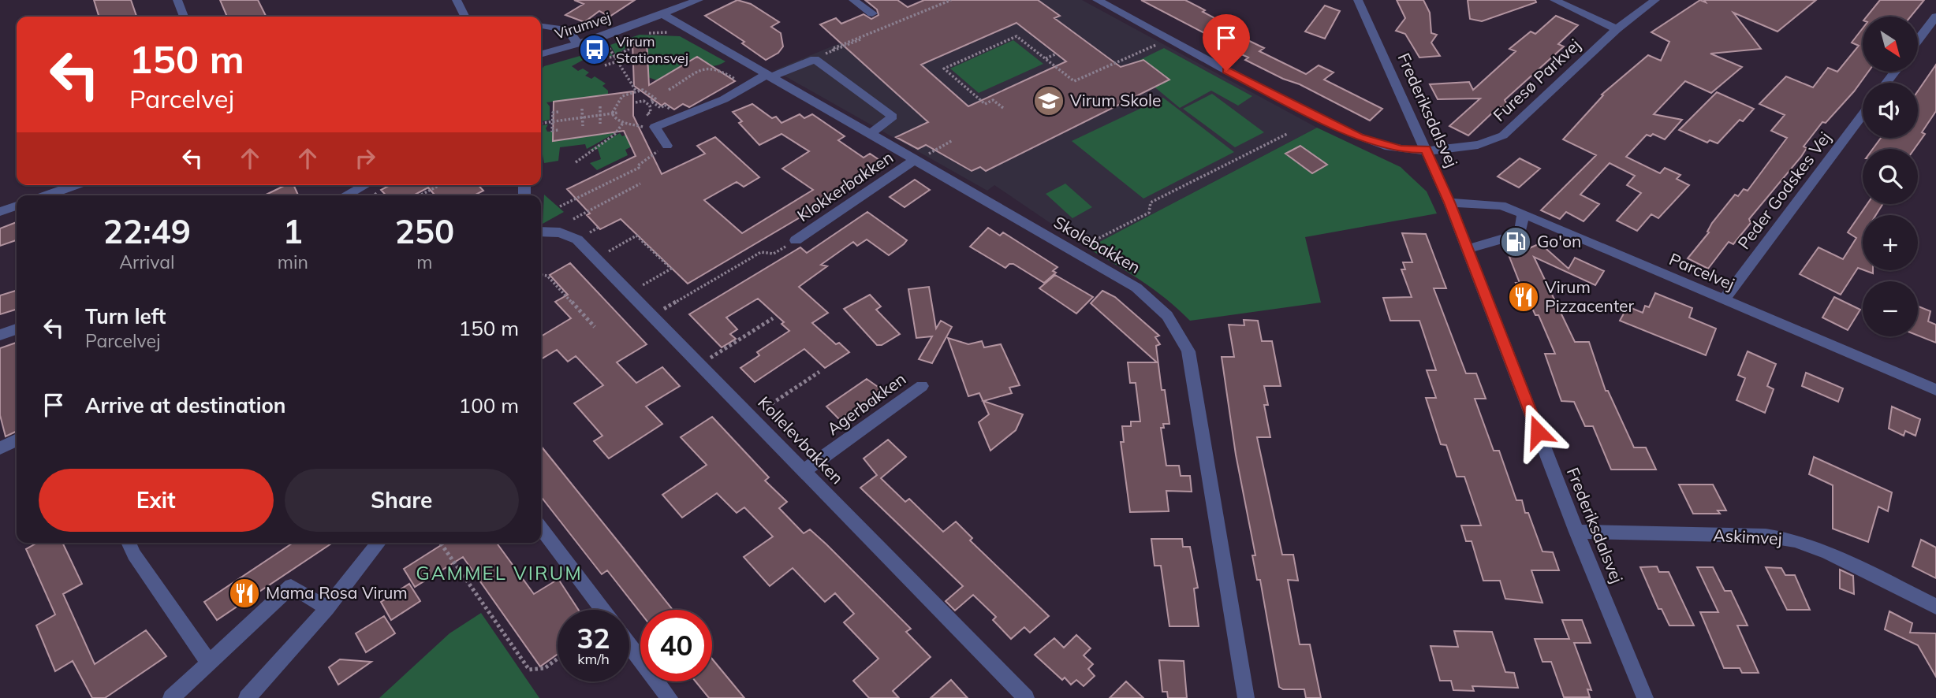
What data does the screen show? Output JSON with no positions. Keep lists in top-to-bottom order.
{
  "streets": {
    "street": [
      "Virumvej",
      "Furesø Parkvej",
      "Frederiksdalsvej",
      "Klokkerbakken",
      "Peder Godskes Vej",
      "Skolebakken",
      "Parcelvej",
      "Agerbakken",
      "Kollelevbakken",
      "Askimvej"
    ]
  },
  "crossings": [
    ["Virumvej", "Skolebakken"],
    ["Furesø Parkvej", "Frederiksdalsvej"],
    ["Frederiksdalsvej", "Parcelvej"],
    ["Frederiksdalsvej", "Askimvej"],
    ["Klokkerbakken", "Skolebakken"],
    ["Peder Godskes Vej", "Parcelvej"],
    ["Agerbakken", "Kollelevbakken"]
  ],
  "districts": ["GAMMEL VIRUM"],
  "places": {
    "bus stop": ["Virum Stationsvej"],
    "school or university": ["Virum Skole"],
    "fuel station": ["Go'on"],
    "restaurant": ["Virum Pizzacenter", "Mama Rosa Virum"]
  },
  "north": "bottom right",
  "page": {
    "map_buttons": ["+", "−"],
    "turn": ["150 m", "Parcelvej"],
    "eta": [
      "22:49",
      "Arrival",
      "1",
      "min",
      "250",
      "m"
    ],
    "list": [
      {
        "name": "Turn left",
        "note": "Parcelvej",
        "value": "150 m"
      },
      {
        "name": "Arrive at destination",
        "value": "100 m"
      }
    ],
    "buttons": ["Exit", "Share"],
    "speed": "32 km/h",
    "limit": "40"
  }
}
